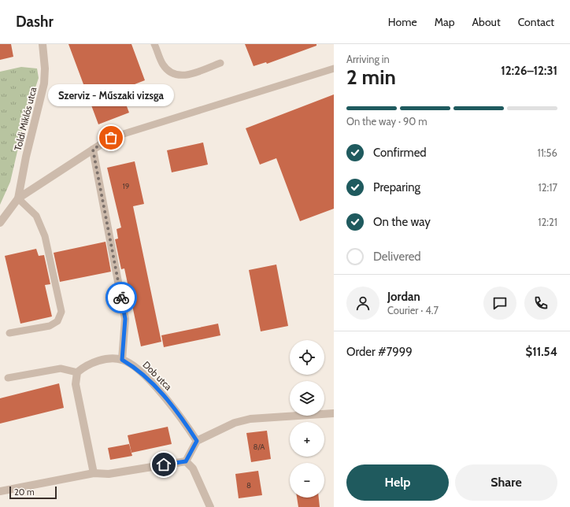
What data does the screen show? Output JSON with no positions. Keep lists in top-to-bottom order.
{
  "streets": {
    "street": ["Toldi Miklós utca", "Dob utca"]
  },
  "places": ["Szerviz - Műszaki vizsga"],
  "house_numbers": ["19", "8/A", "8"],
  "scale_bar": "20 m",
  "page": {
    "header": "Dashr",
    "nav": [
      "Home",
      "Map",
      "About",
      "Contact"
    ],
    "heading": ["2 min", "Arriving in", "12:26–12:31"],
    "panel": [
      "Jordan",
      "Courier · 4.7",
      "Order #7999",
      "$11.54"
    ],
    "bubble": "Szerviz - Műszaki vizsga",
    "bar": "On the way · 90 m",
    "list": [
      ["Confirmed", "11:56"],
      ["Preparing", "12:17"],
      ["On the way", "12:21"],
      "Delivered"
    ],
    "map_buttons": ["+", "−"],
    "buttons": ["Help", "Share"],
    "scale": "20 m"
  }
}
